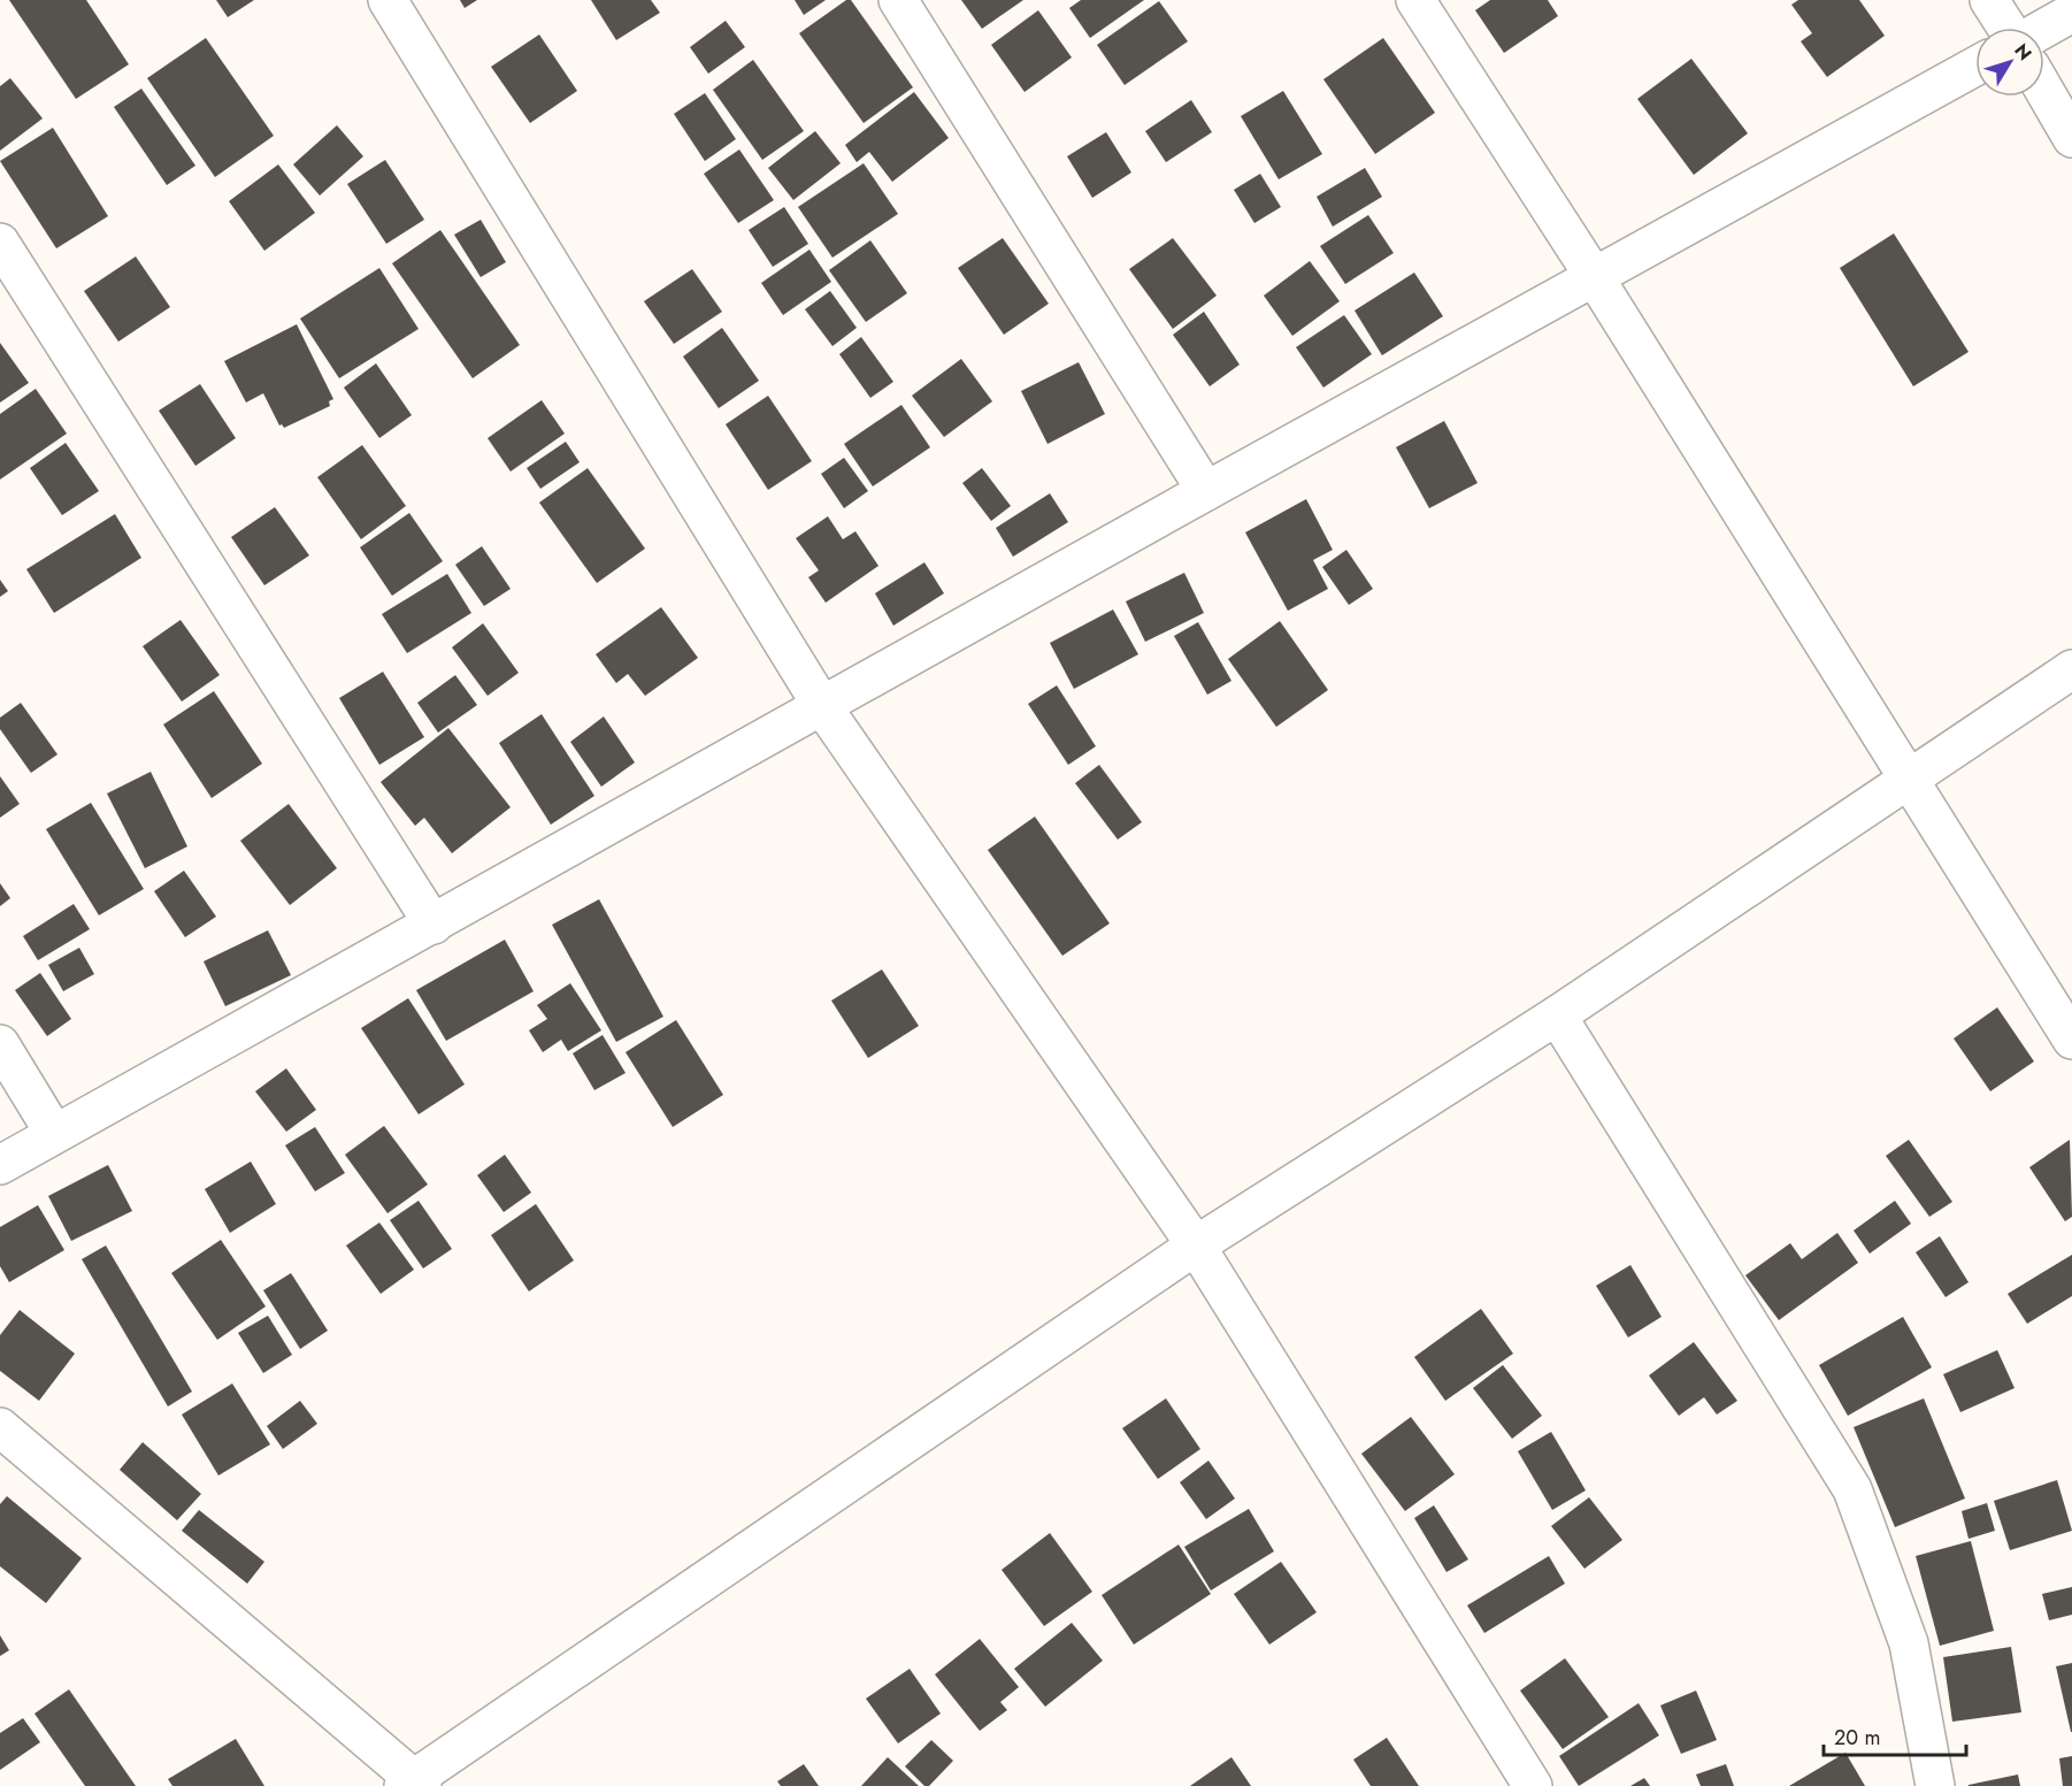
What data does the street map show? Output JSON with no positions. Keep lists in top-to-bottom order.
{
  "scale_bar": "20 m",
  "north": "top right"
}
